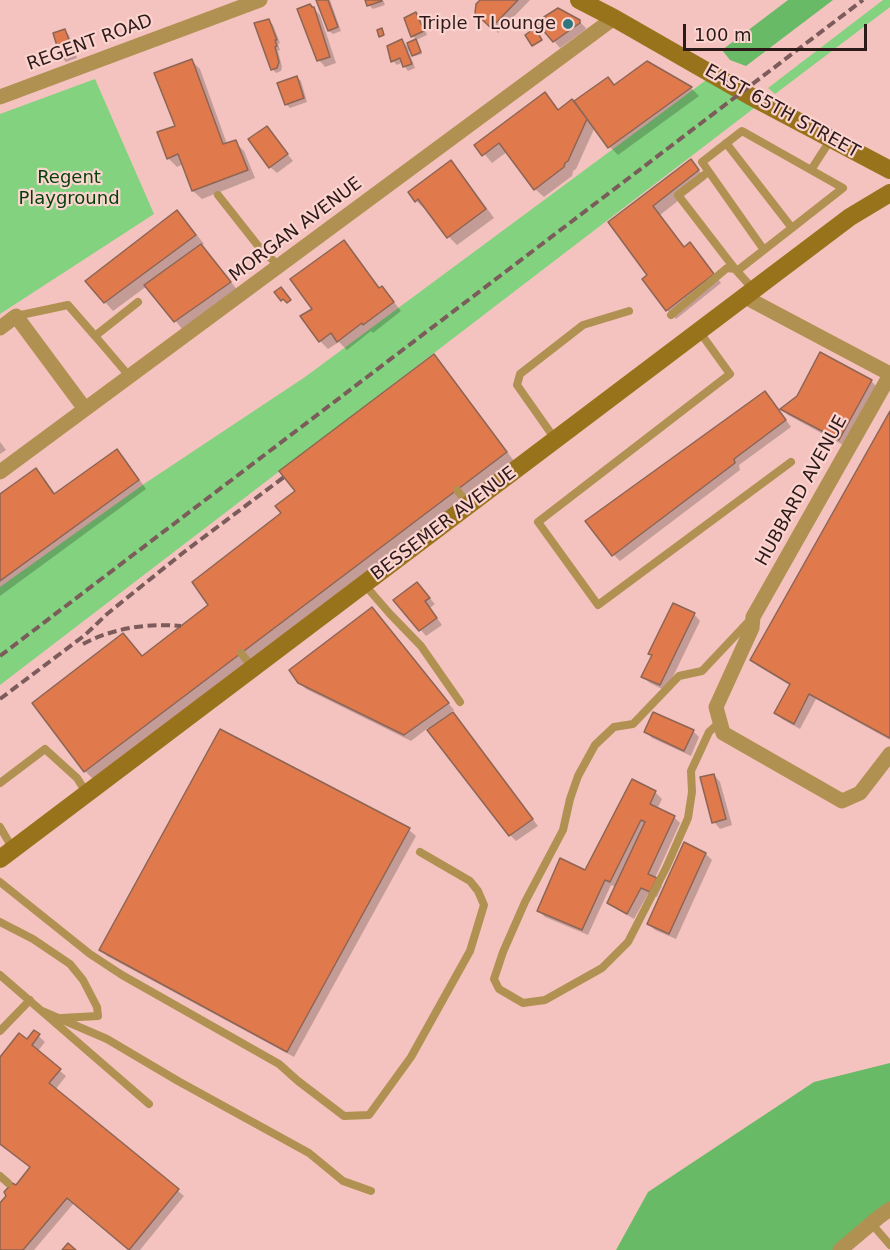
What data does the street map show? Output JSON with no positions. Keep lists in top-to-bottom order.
{
  "streets": {
    "street": [
      "REGENT ROAD",
      "EAST 65TH STREET",
      "MORGAN AVENUE",
      "HUBBARD AVENUE",
      "BESSEMER AVENUE"
    ]
  },
  "crossings": [
    ["EAST 65TH STREET", "MORGAN AVENUE"]
  ],
  "parks": ["Regent Playground"],
  "places": ["Triple T Lounge"],
  "scale_bar": "100 m"
}
